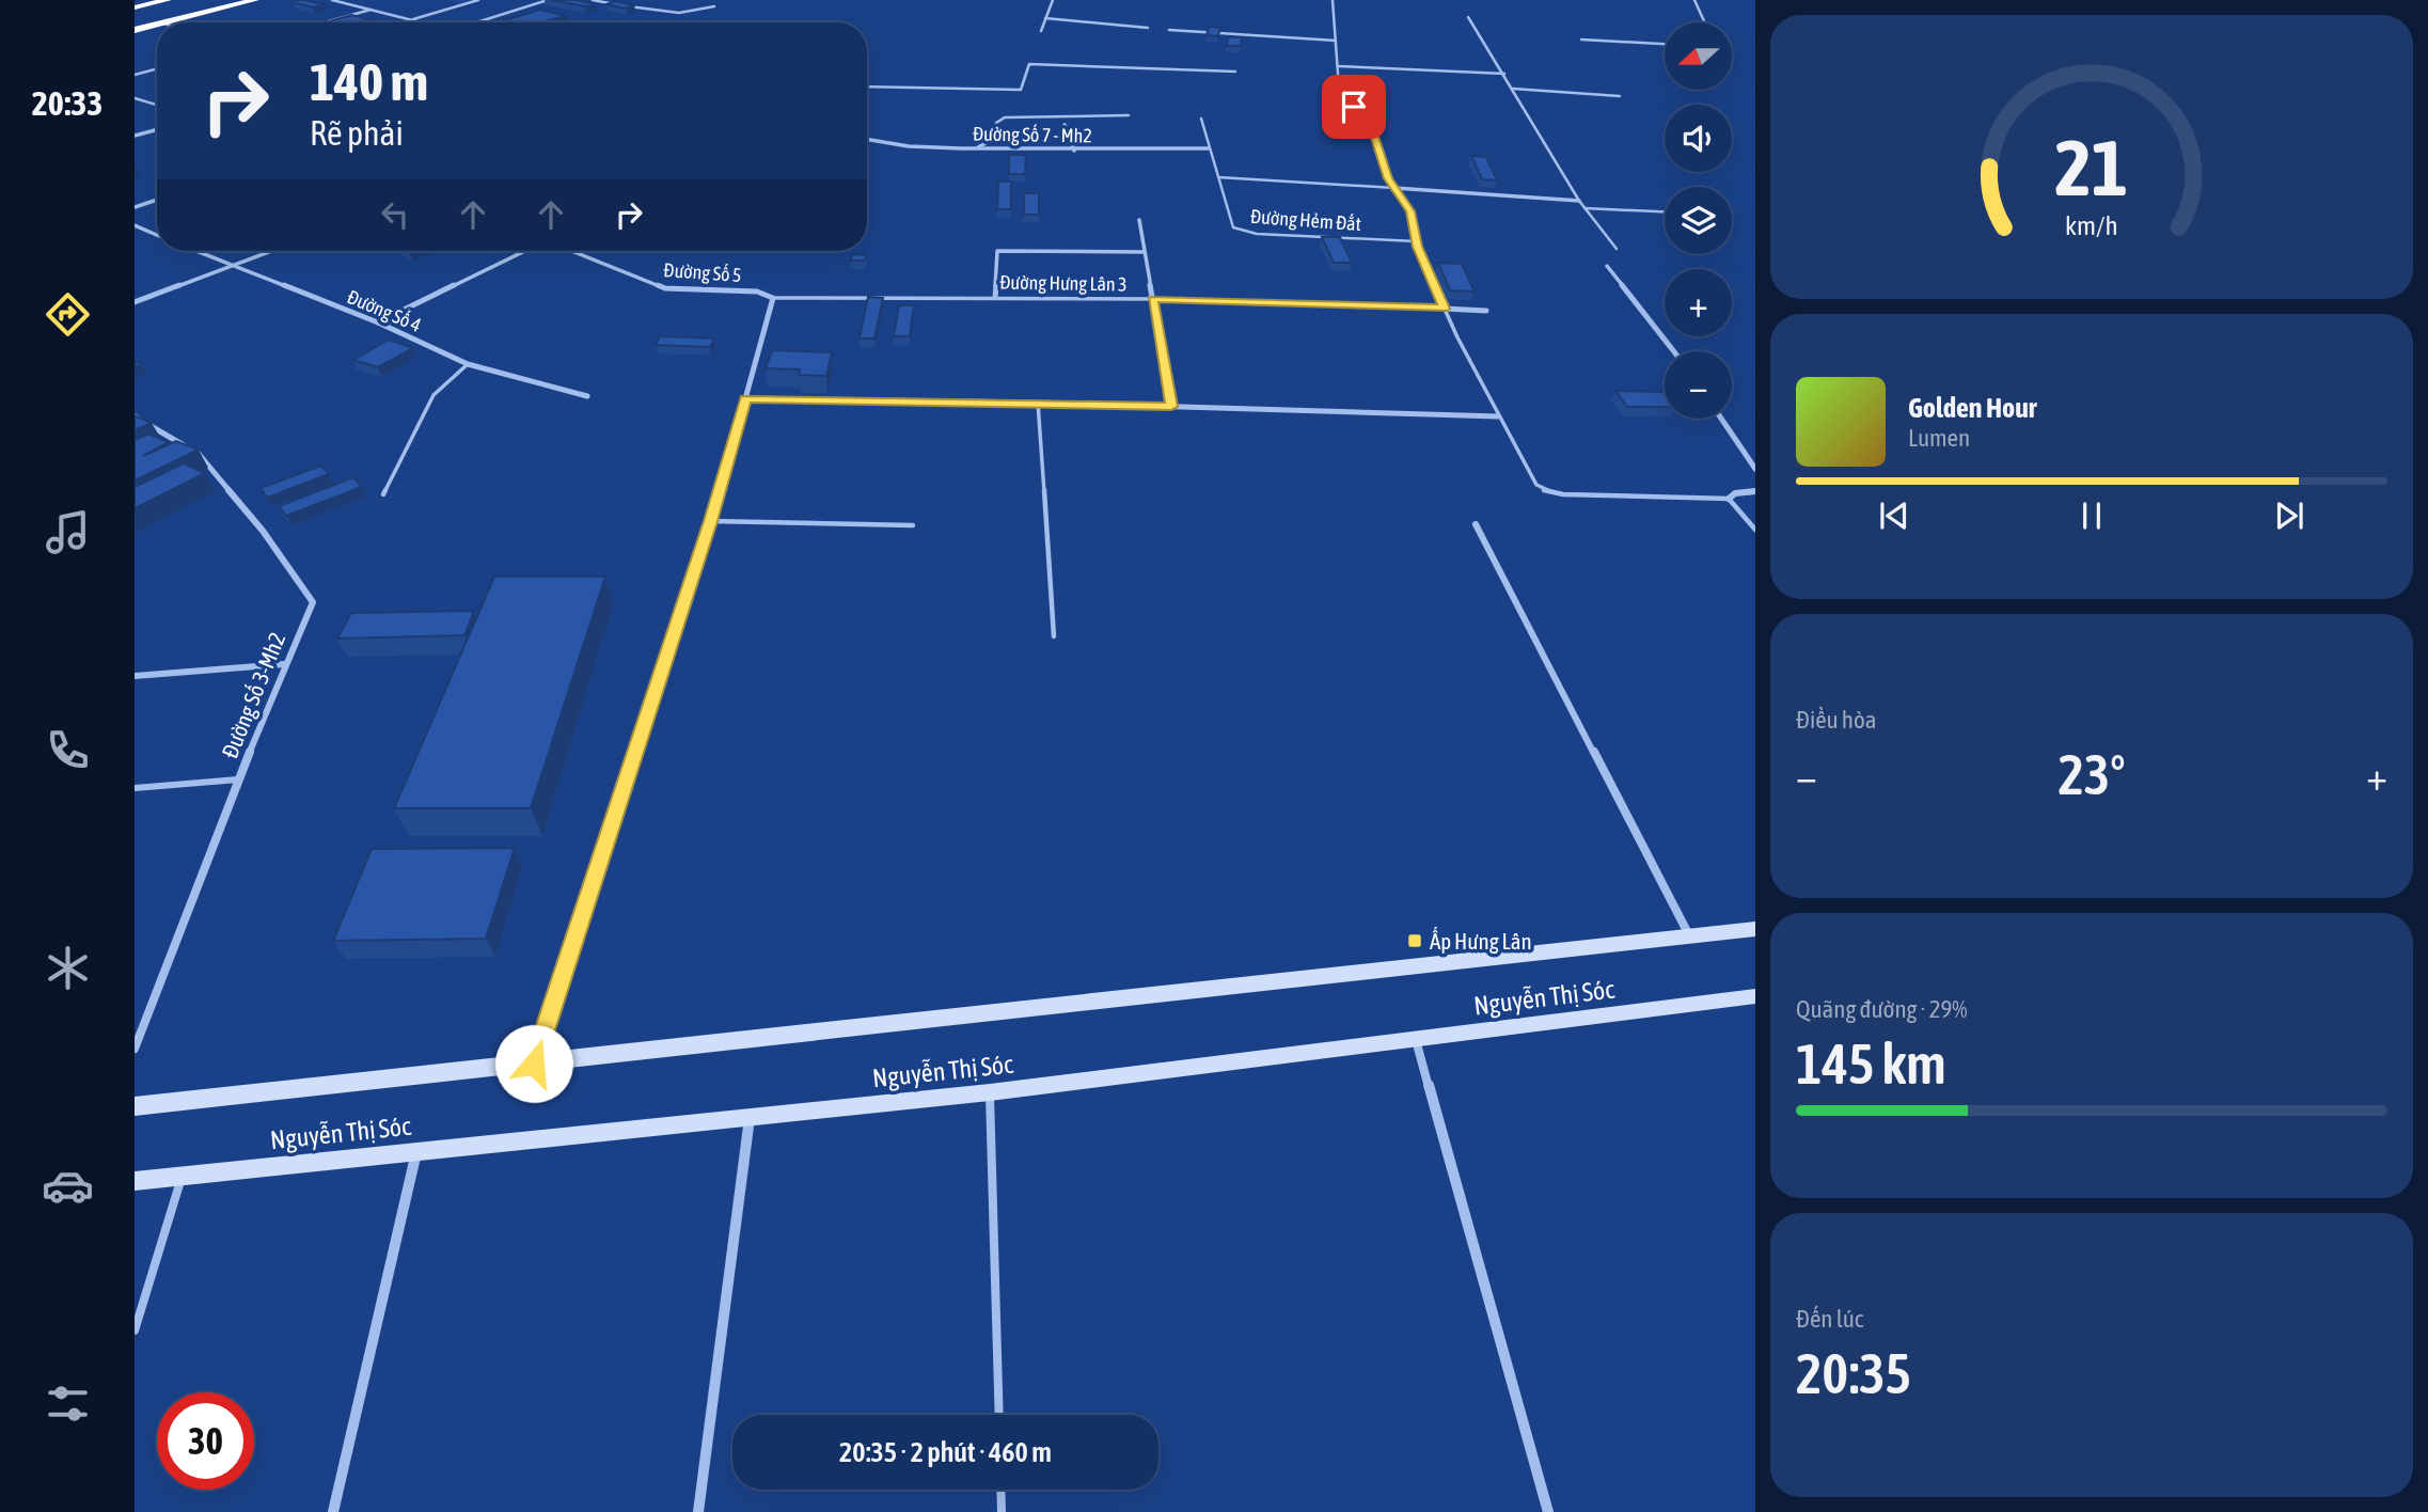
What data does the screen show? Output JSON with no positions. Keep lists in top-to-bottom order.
{
  "streets": {
    "main road": ["Nguyễn Thị Sóc"],
    "street": [
      "Đường Số 7 - Mh2",
      "Đường Số 5",
      "Đường Số 4",
      "Đường Số 3-Mh2"
    ],
    "lane": ["Đường Hẻm Đắt", "Đường Hưng Lân 3"]
  },
  "crossings": [
    ["Đường Số 7 - Mh2", "Đường Hẻm Đắt"],
    ["Đường Số 5", "Đường Hưng Lân 3"]
  ],
  "places": {
    "transit": ["Ấp Hưng Lân"]
  },
  "north": "left",
  "page": {
    "tabs": "20:33",
    "map_buttons": ["+", "−"],
    "turn": ["140 m", "Rẽ phải"],
    "song": ["Golden Hour", "Lumen"],
    "tile": [
      "Điều hòa",
      ["Quãng đường · 29%", "145 km"],
      ["Đến lúc", "20:35"]
    ],
    "heat": ["−", "23°", "+"],
    "limit": "30",
    "trip": "20:35 · 2 phút · 460 m",
    "gauge": ["21", "km/h"]
  }
}
